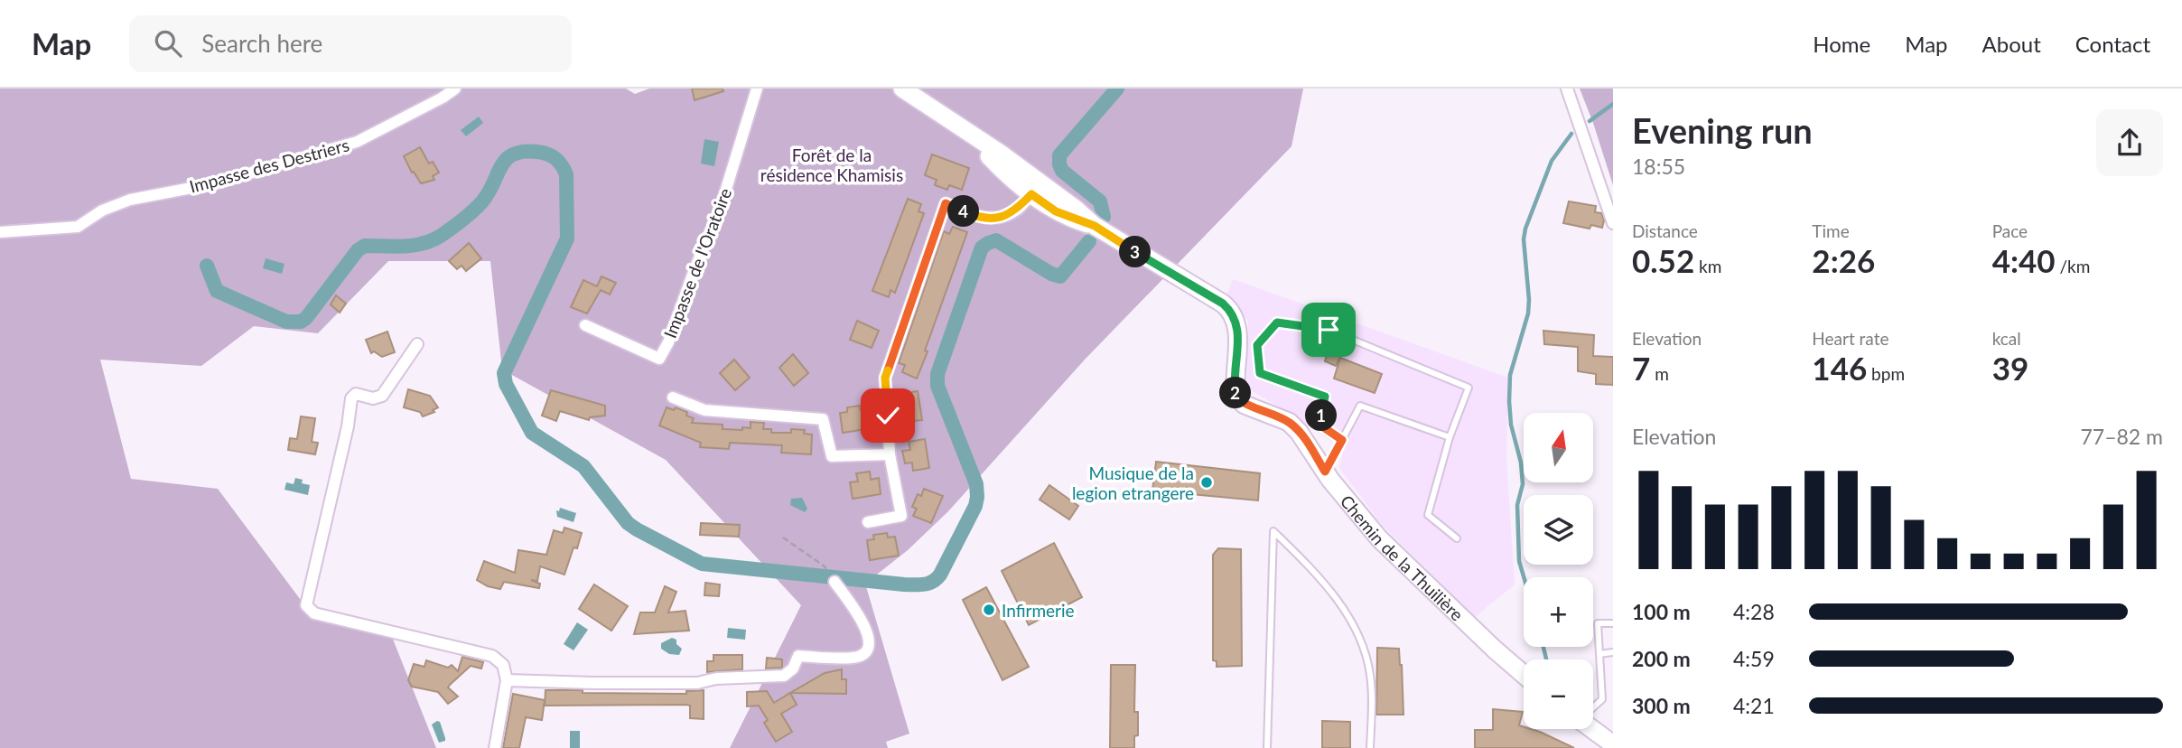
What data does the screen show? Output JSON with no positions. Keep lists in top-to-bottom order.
{
  "streets": {
    "street": ["Impasse des Destriers", "Impasse de l'Oratoire", "Chemin de la Thuilière"]
  },
  "parks": ["Forêt de la résidence Khamisis"],
  "places": ["Musique de la legion etrangere", "Infirmerie"],
  "north": "top",
  "page": {
    "header": "Map",
    "search": "Search here",
    "nav": [
      "Home",
      "Map",
      "About",
      "Contact"
    ],
    "heading": ["Evening run", "18:55"],
    "pins": [
      "4",
      "3",
      "2",
      "1"
    ],
    "stats": [
      ["Distance", "0.52 km"],
      ["Time", "2:26"],
      ["Pace", "4:40 /km"],
      ["Elevation", "7 m"],
      ["Heart rate", "146 bpm"],
      ["kcal", "39"]
    ],
    "chart": ["Elevation", "77–82 m"],
    "map_buttons": ["+", "−"],
    "list": [
      {
        "name": "100 m",
        "note": "4:28"
      },
      {
        "name": "200 m",
        "note": "4:59"
      },
      {
        "name": "300 m",
        "note": "4:21"
      }
    ]
  }
}
